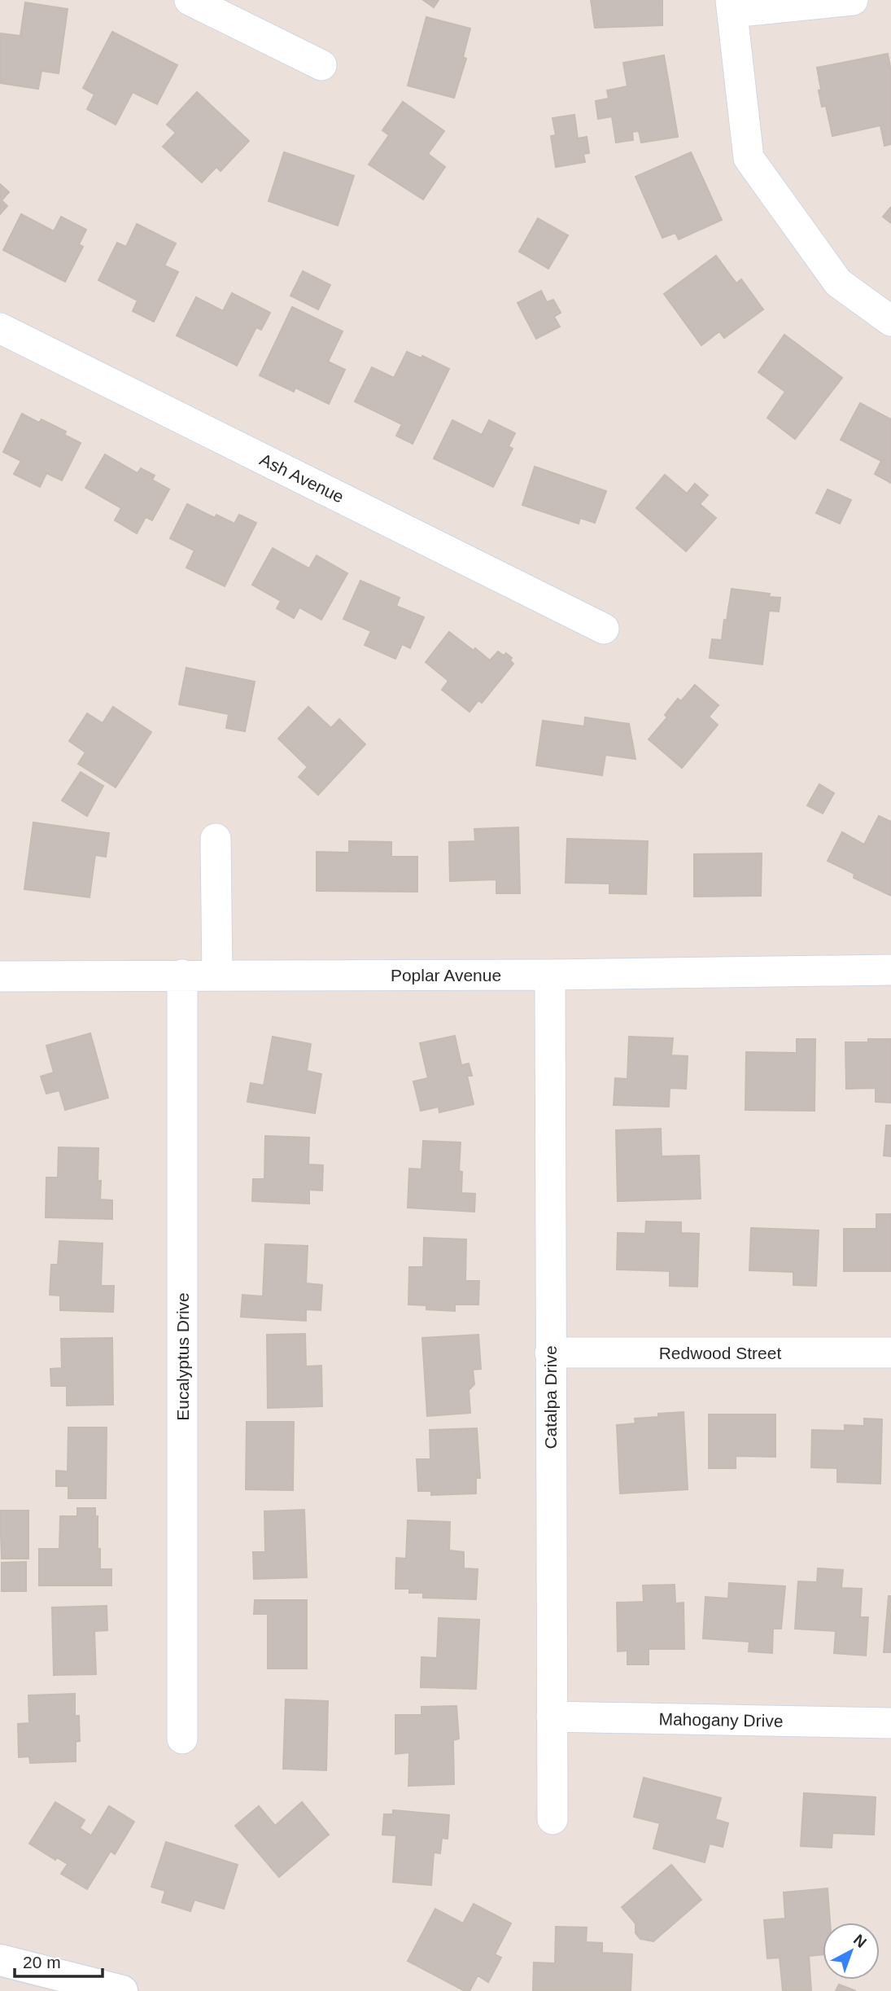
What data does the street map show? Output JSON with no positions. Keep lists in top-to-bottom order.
{
  "streets": {
    "street": [
      "Ash Avenue",
      "Poplar Avenue",
      "Redwood Street",
      "Eucalyptus Drive",
      "Catalpa Drive",
      "Mahogany Drive"
    ]
  },
  "crossings": [
    ["Poplar Avenue", "Eucalyptus Drive"],
    ["Poplar Avenue", "Catalpa Drive"],
    ["Redwood Street", "Catalpa Drive"],
    ["Catalpa Drive", "Mahogany Drive"]
  ],
  "scale_bar": "20 m",
  "north": "top right"
}
